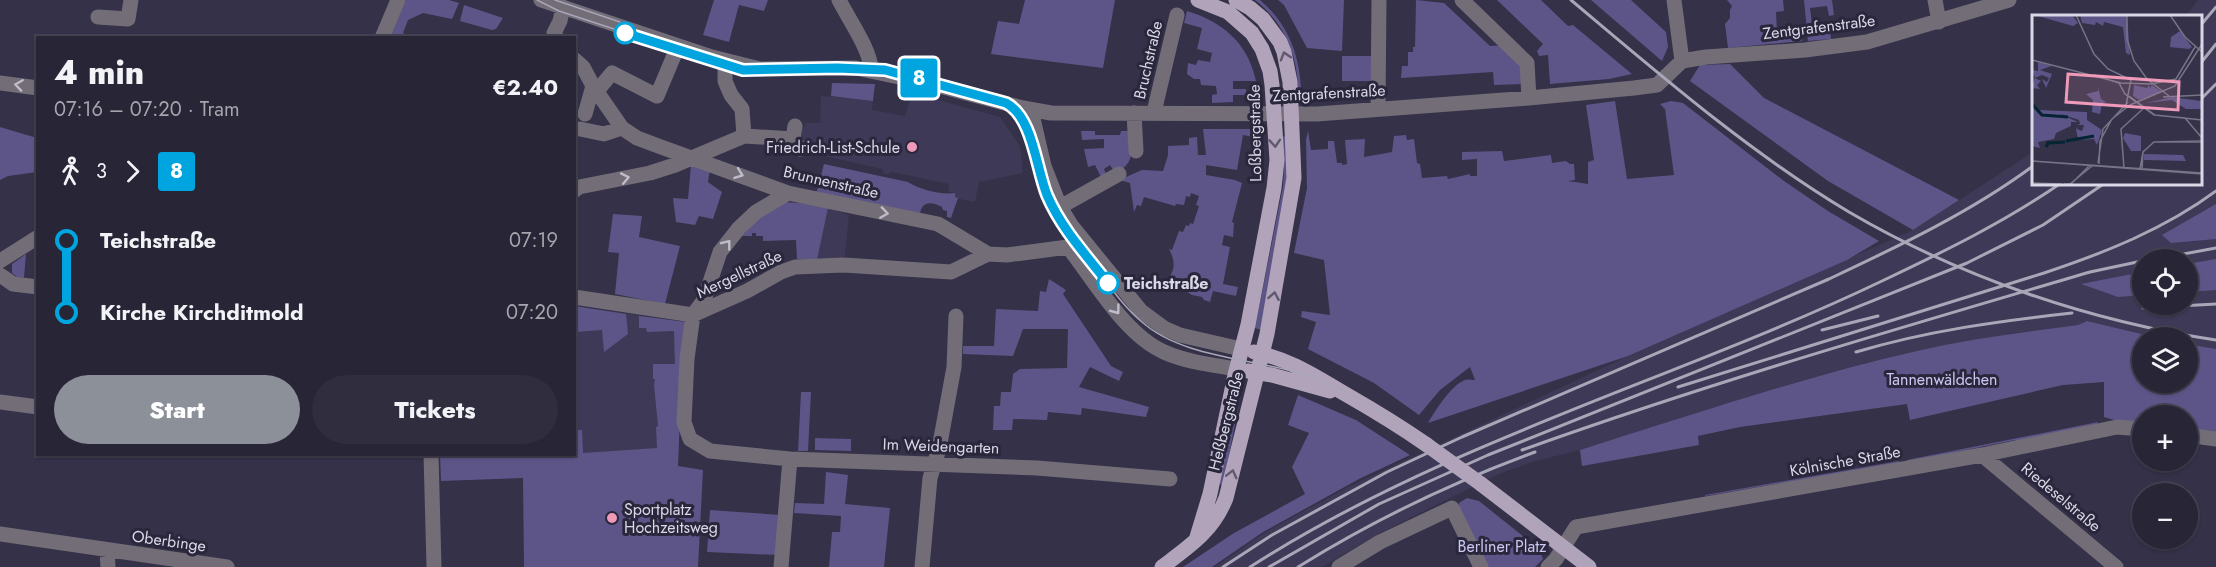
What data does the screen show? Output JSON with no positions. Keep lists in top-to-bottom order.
{
  "streets": {
    "main road": ["Loßbergstraße", "Heßbergstraße"],
    "street": [
      "Zentgrafenstraße",
      "Bruchstraße",
      "Brunnenstraße",
      "Mergellstraße",
      "Im Weidengarten",
      "Kölnische Straße",
      "Riedeselstraße",
      "Oberbinge"
    ]
  },
  "crossings": [
    ["Zentgrafenstraße", "Bruchstraße"],
    ["Zentgrafenstraße", "Loßbergstraße"],
    ["Loßbergstraße", "Heßbergstraße"],
    ["Brunnenstraße", "Mergellstraße"],
    ["Mergellstraße", "Im Weidengarten"],
    ["Kölnische Straße", "Riedeselstraße"]
  ],
  "one_way": ["Brunnenstraße"],
  "parks": ["Tannenwäldchen", "Berliner Platz"],
  "places": ["Friedrich-List-Schule", "Teichstraße", "Sportplatz Hochzeitsweg"],
  "lines": ["tram line 8"],
  "page": {
    "on_map": "8",
    "heading": ["4 min", "07:16 – 07:20 · Tram", "€2.40"],
    "legs": ["3", "8"],
    "list": [
      {
        "name": "Teichstraße",
        "value": "07:19"
      },
      {
        "name": "Kirche Kirchditmold",
        "value": "07:20"
      }
    ],
    "map_buttons": ["+", "−"],
    "buttons": ["Start", "Tickets"]
  }
}
